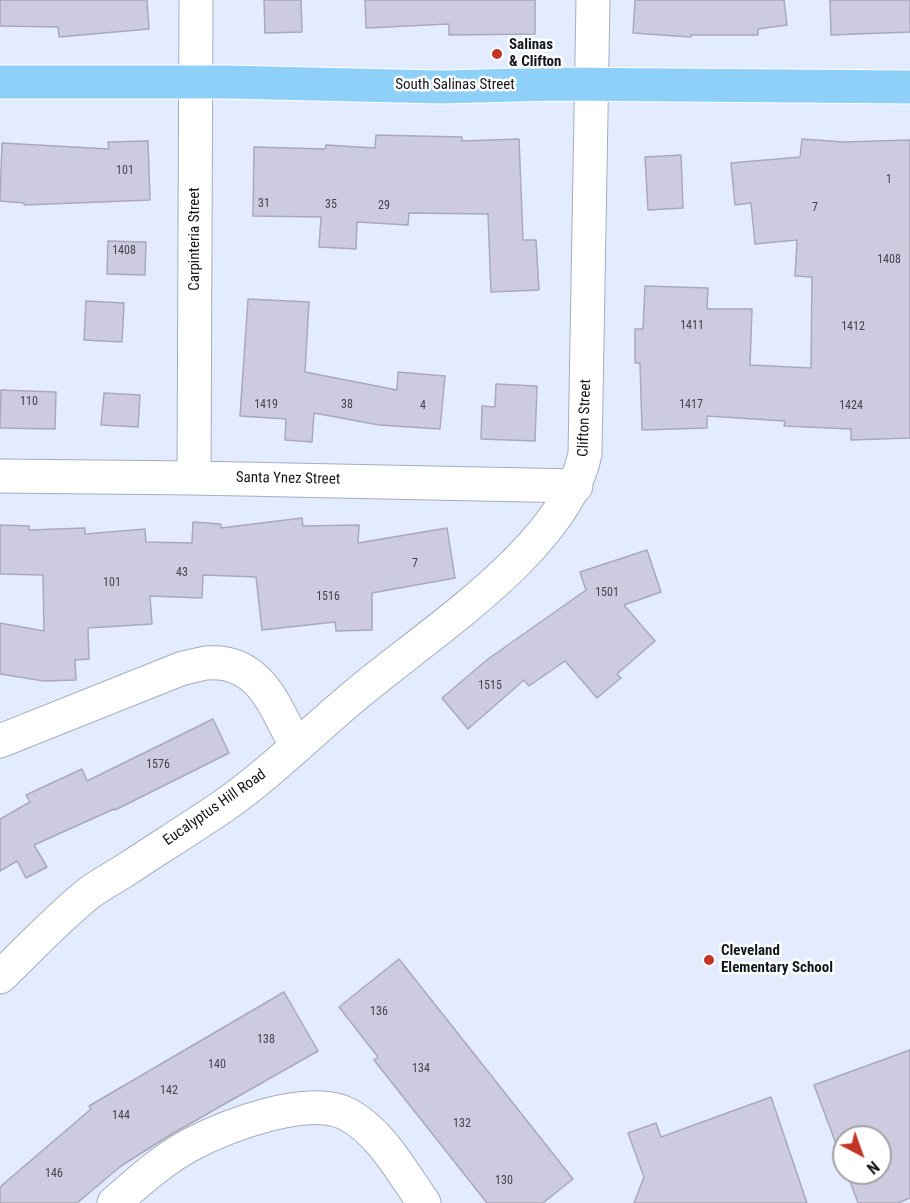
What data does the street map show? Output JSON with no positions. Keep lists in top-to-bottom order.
{
  "streets": {
    "main road": ["South Salinas Street"],
    "street": [
      "Carpinteria Street",
      "Clifton Street",
      "Santa Ynez Street",
      "Eucalyptus Hill Road"
    ]
  },
  "crossings": [
    ["South Salinas Street", "Carpinteria Street"],
    ["South Salinas Street", "Clifton Street"],
    ["Carpinteria Street", "Santa Ynez Street"],
    ["Clifton Street", "Santa Ynez Street"],
    ["Clifton Street", "Eucalyptus Hill Road"]
  ],
  "places": ["Salinas & Clifton", "Cleveland Elementary School"],
  "house_numbers": [
    "101",
    "1",
    "31",
    "35",
    "29",
    "7",
    "1408",
    "1408",
    "1411",
    "1412",
    "110",
    "1419",
    "38",
    "1417",
    "4",
    "1424",
    "7",
    "43",
    "101",
    "1501",
    "1516",
    "1515",
    "1576",
    "136",
    "138",
    "140",
    "134",
    "142",
    "144",
    "132",
    "146",
    "130"
  ],
  "north": "bottom right"
}
